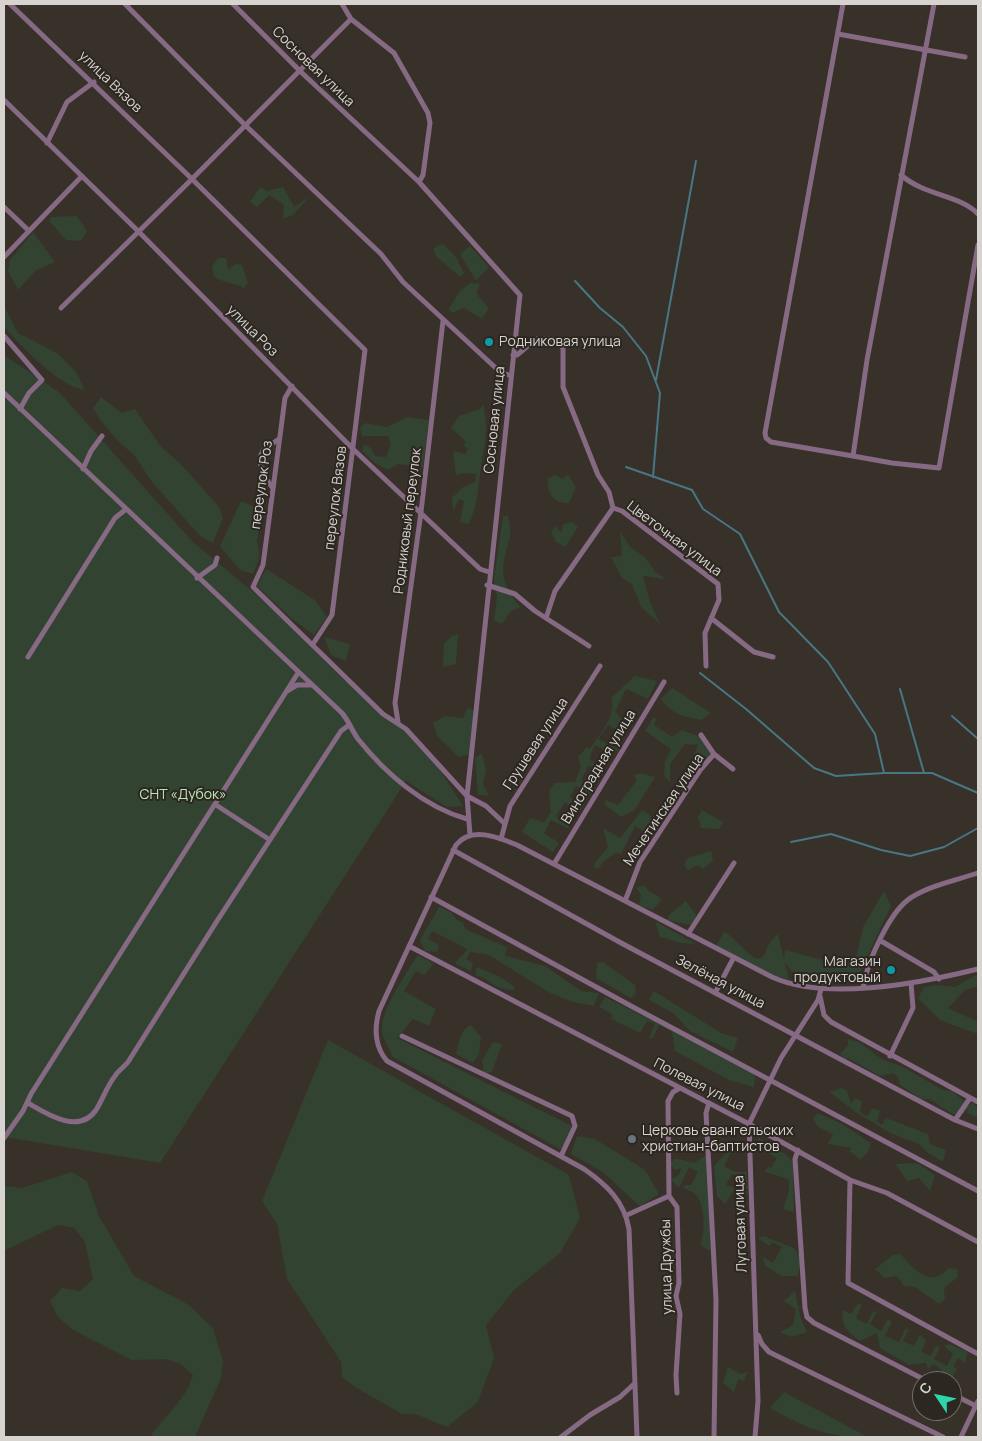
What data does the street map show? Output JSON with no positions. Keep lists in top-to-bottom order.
{
  "streets": {
    "street": [
      "Сосновая улица",
      "улица Вязов",
      "улица Роз",
      "переулок Роз",
      "переулок Вязов",
      "Родниковый переулок",
      "Цветочная улица",
      "Грушевая улица",
      "Виноградная улица",
      "Мечетинская улица",
      "Зелёная улица",
      "Полевая улица",
      "Луговая улица",
      "улица Дружбы"
    ]
  },
  "crossings": [
    ["Сосновая улица", "улица Роз"],
    ["улица Вязов", "переулок Вязов"],
    ["улица Роз", "переулок Роз"],
    ["улица Роз", "переулок Вязов"],
    ["улица Роз", "Родниковый переулок"],
    ["переулок Роз", "переулок Вязов"],
    ["Зелёная улица", "Луговая улица"],
    ["Полевая улица", "Луговая улица"],
    ["Полевая улица", "улица Дружбы"]
  ],
  "parks": ["СНТ «Дубок»"],
  "places": ["Родниковая улица", "Магазин продуктовый", "Церковь евангельских христиан-баптистов"],
  "north": "top left"
}
